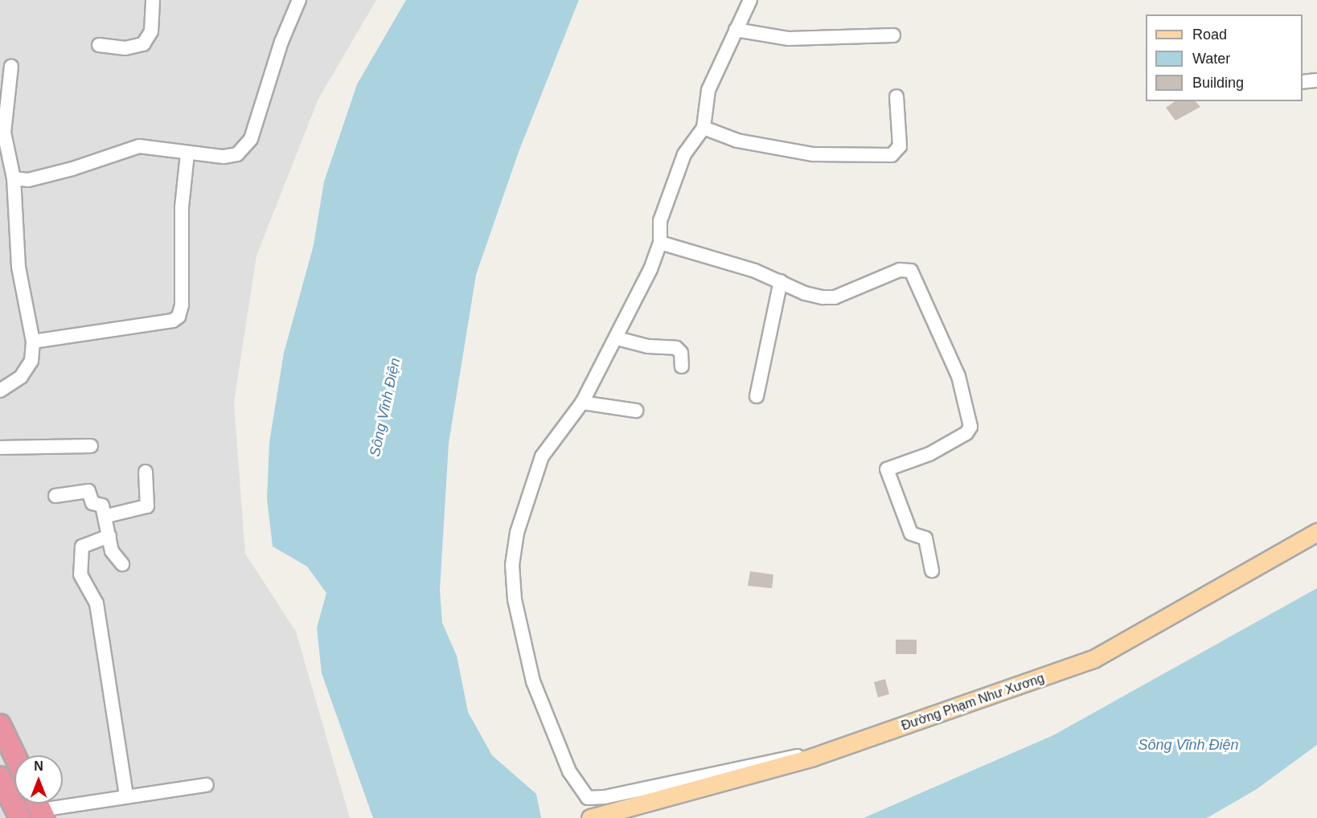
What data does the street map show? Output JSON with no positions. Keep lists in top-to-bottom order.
{
  "streets": {
    "main road": ["Đường Phạm Như Xương"]
  },
  "water": ["Sông Vĩnh Điện"],
  "legend": ["Road", "Water", "Building"],
  "north": "top"
}
